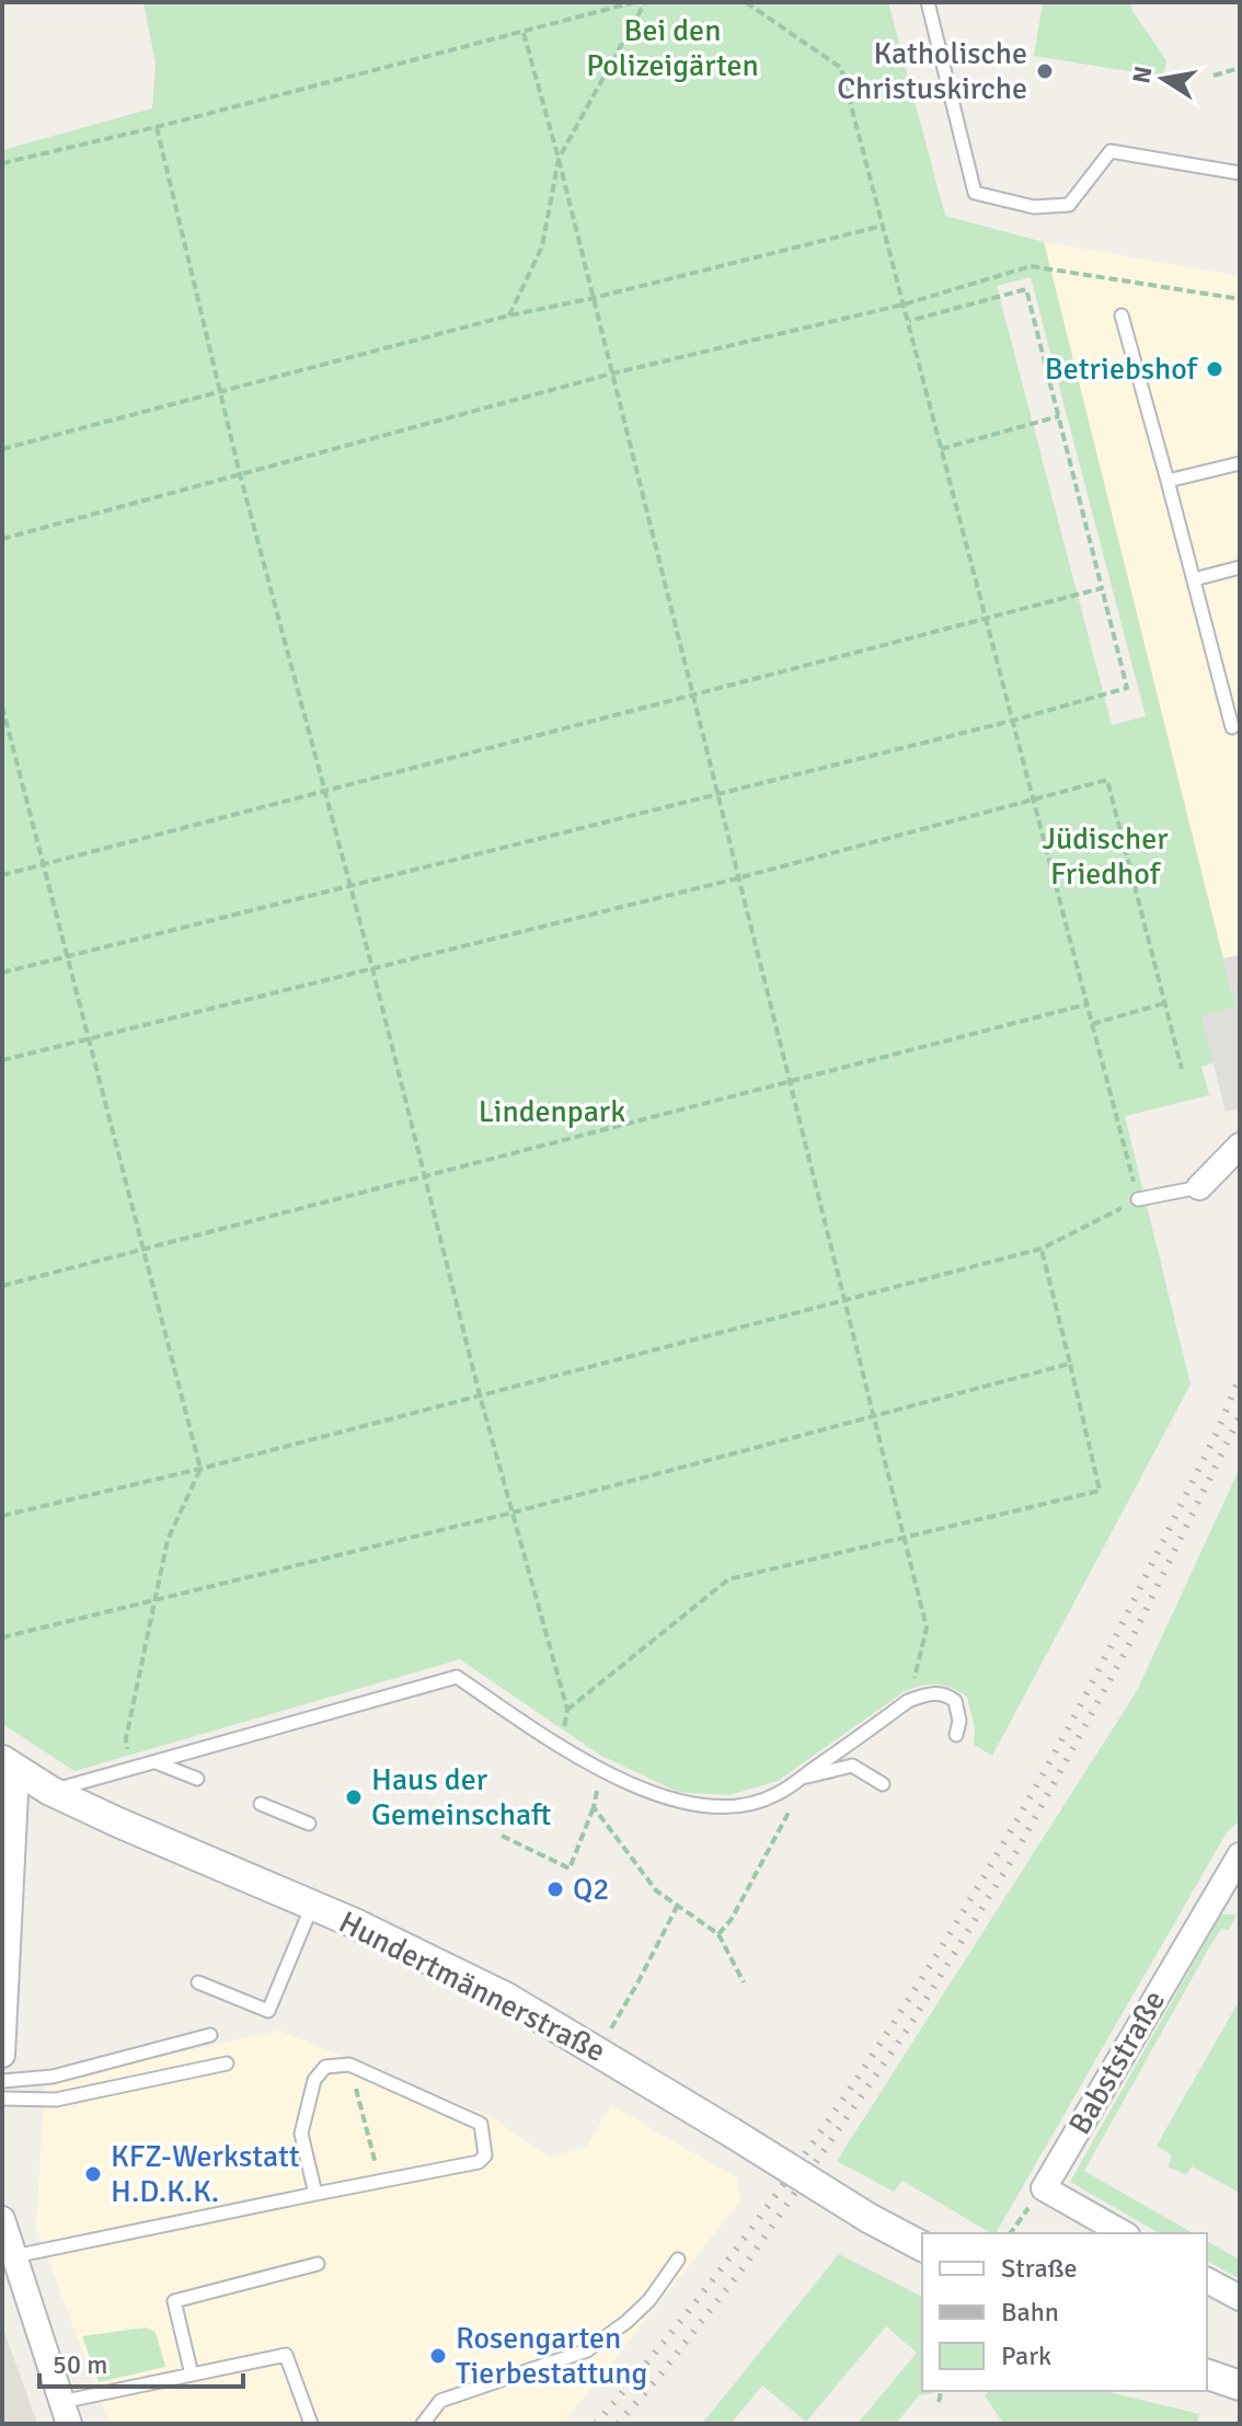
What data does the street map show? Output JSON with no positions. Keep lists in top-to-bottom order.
{
  "streets": {
    "street": ["Hundertmännerstraße", "Babststraße"]
  },
  "parks": ["Bei den Polizeigärten", "Jüdischer Friedhof", "Lindenpark"],
  "places": [
    "Katholische Christuskirche",
    "Betriebshof",
    "Haus der Gemeinschaft",
    "Q2",
    "KFZ-Werkstatt H.D.K.K.",
    "Rosengarten Tierbestattung"
  ],
  "legend": ["Straße", "Bahn", "Park"],
  "scale_bar": "50 m",
  "north": "left"
}
